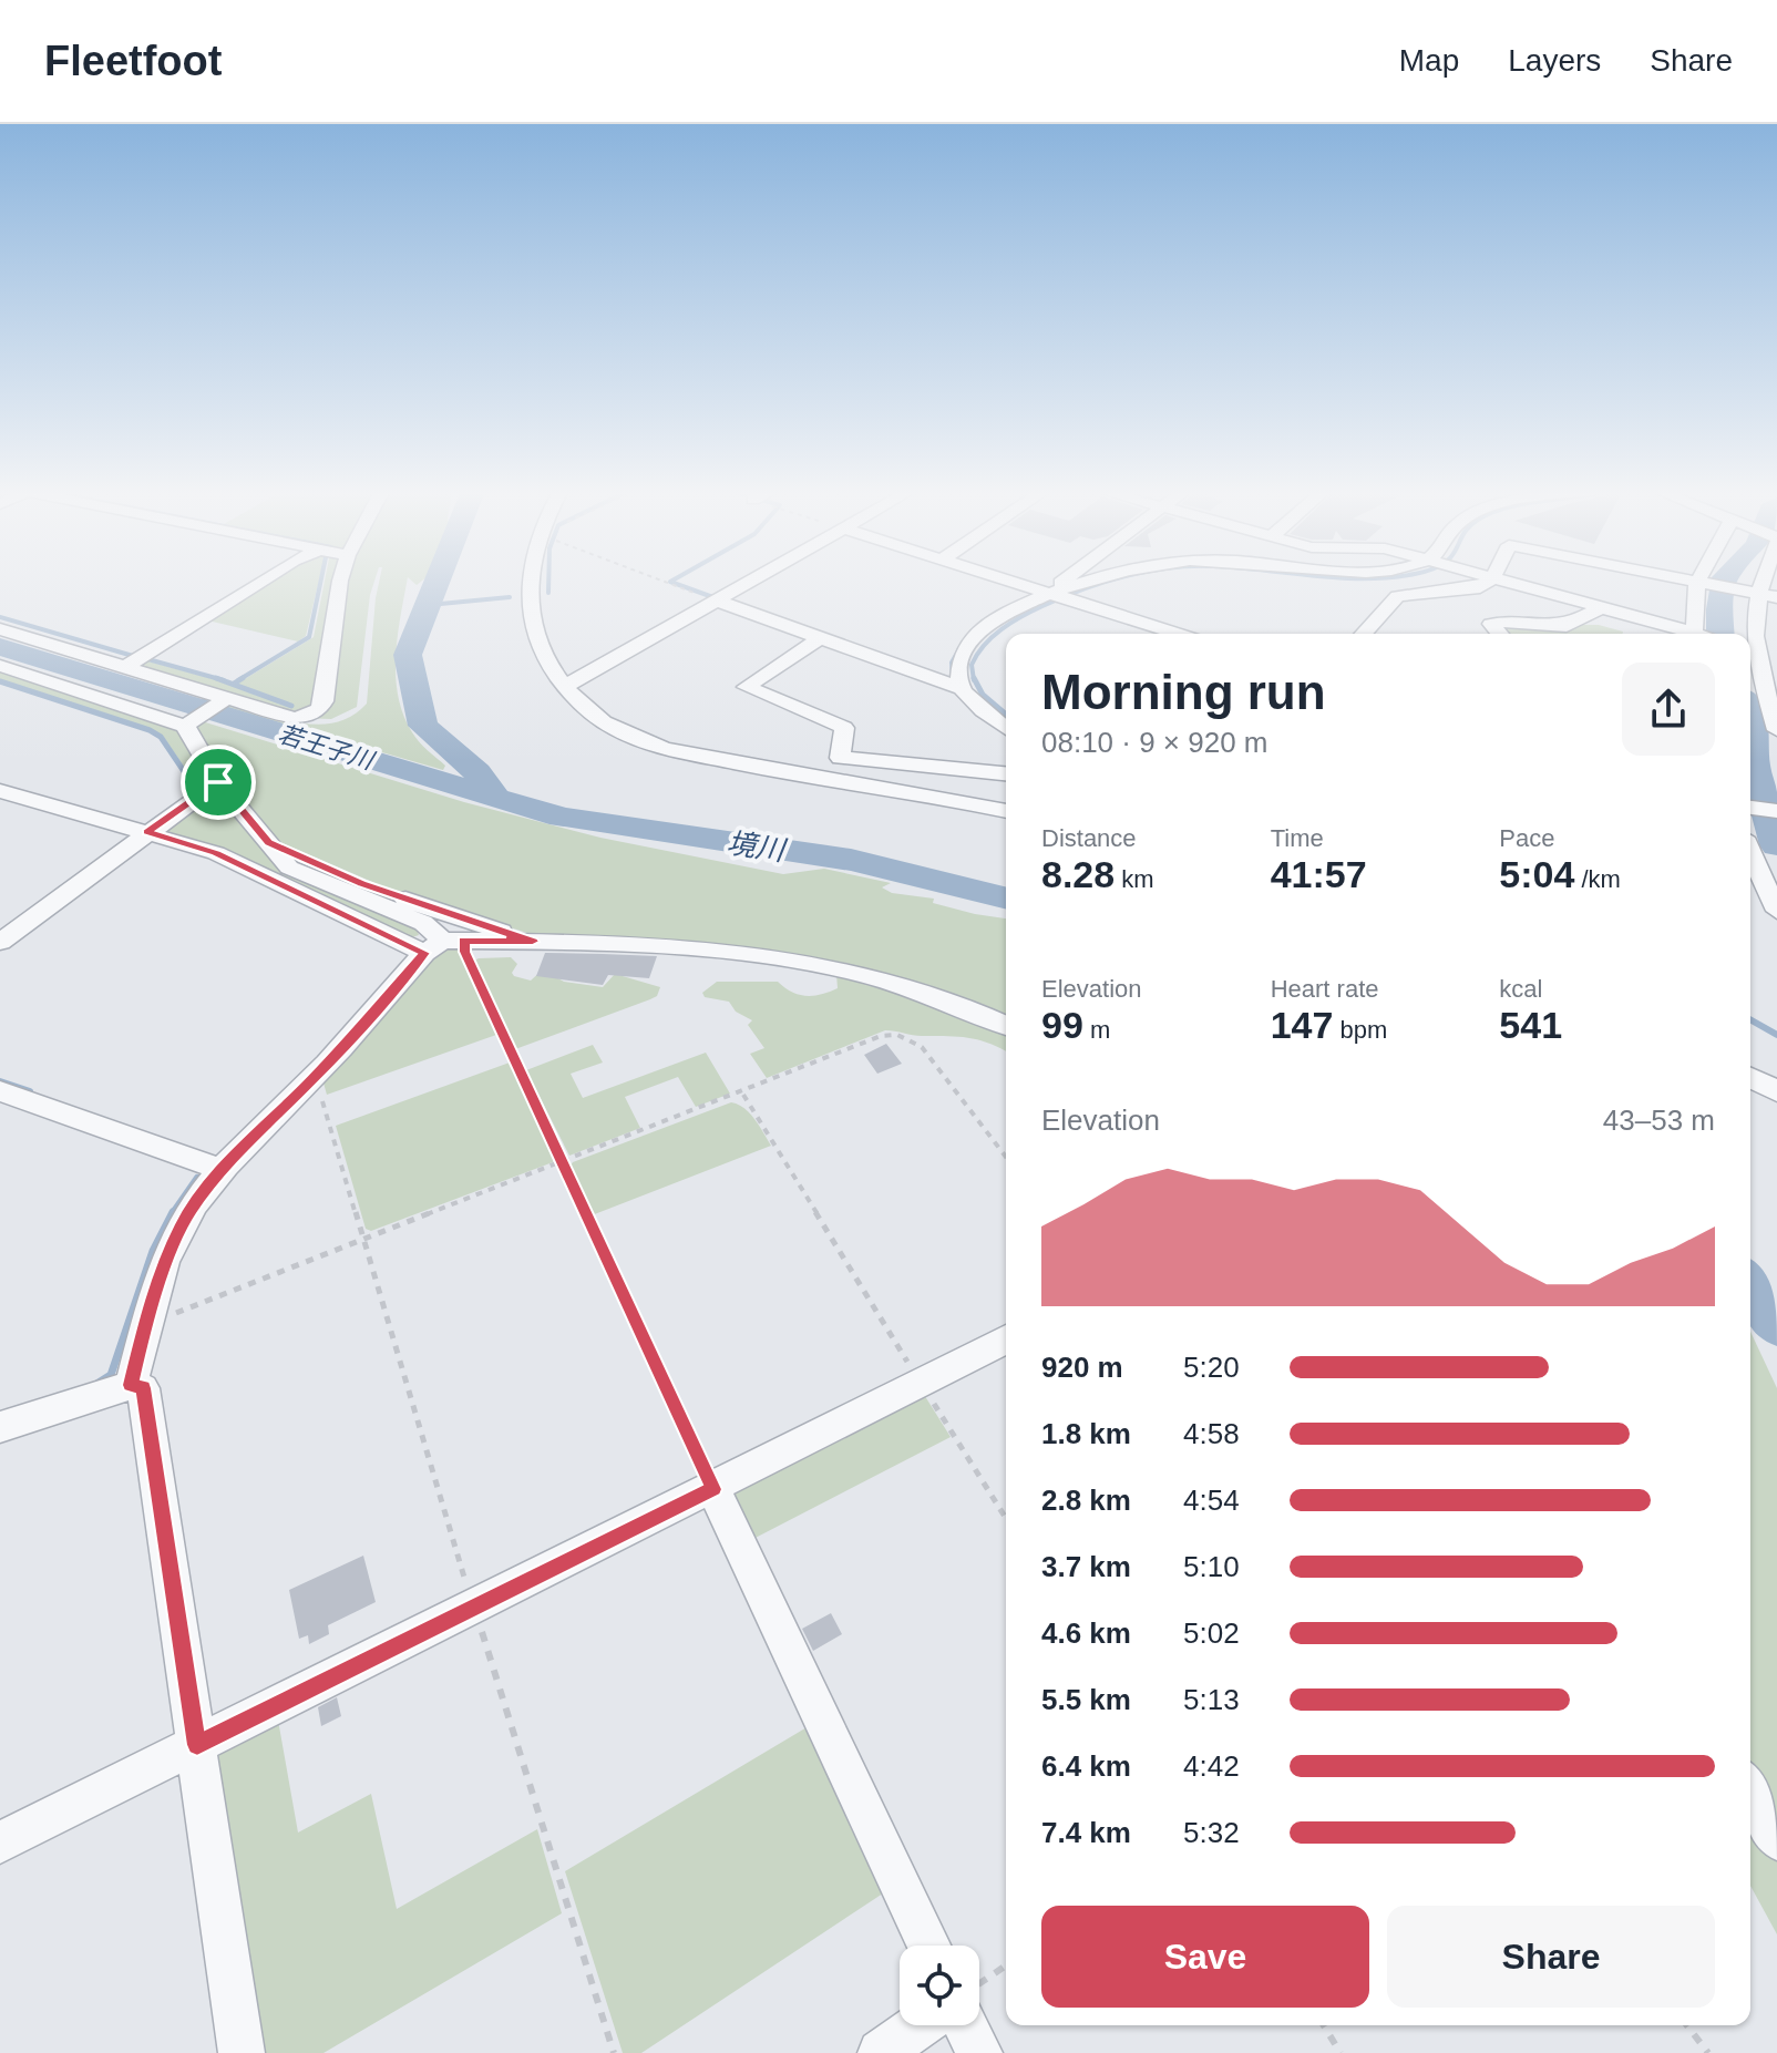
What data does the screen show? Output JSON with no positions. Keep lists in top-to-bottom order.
{
  "water": ["若王子川", "境川"],
  "page": {
    "header": "Fleetfoot",
    "nav": ["Map", "Layers", "Share"],
    "heading": ["Morning run", "08:10 · 9 × 920 m"],
    "stats": [
      ["Distance", "8.28 km"],
      ["Time", "41:57"],
      ["Pace", "5:04 /km"],
      ["Elevation", "99 m"],
      ["Heart rate", "147 bpm"],
      ["kcal", "541"]
    ],
    "chart": ["Elevation", "43–53 m"],
    "list": [
      {
        "name": "920 m",
        "note": "5:20"
      },
      {
        "name": "1.8 km",
        "note": "4:58"
      },
      {
        "name": "2.8 km",
        "note": "4:54"
      },
      {
        "name": "3.7 km",
        "note": "5:10"
      },
      {
        "name": "4.6 km",
        "note": "5:02"
      },
      {
        "name": "5.5 km",
        "note": "5:13"
      },
      {
        "name": "6.4 km",
        "note": "4:42"
      },
      {
        "name": "7.4 km",
        "note": "5:32"
      }
    ],
    "buttons": ["Save", "Share"]
  }
}
